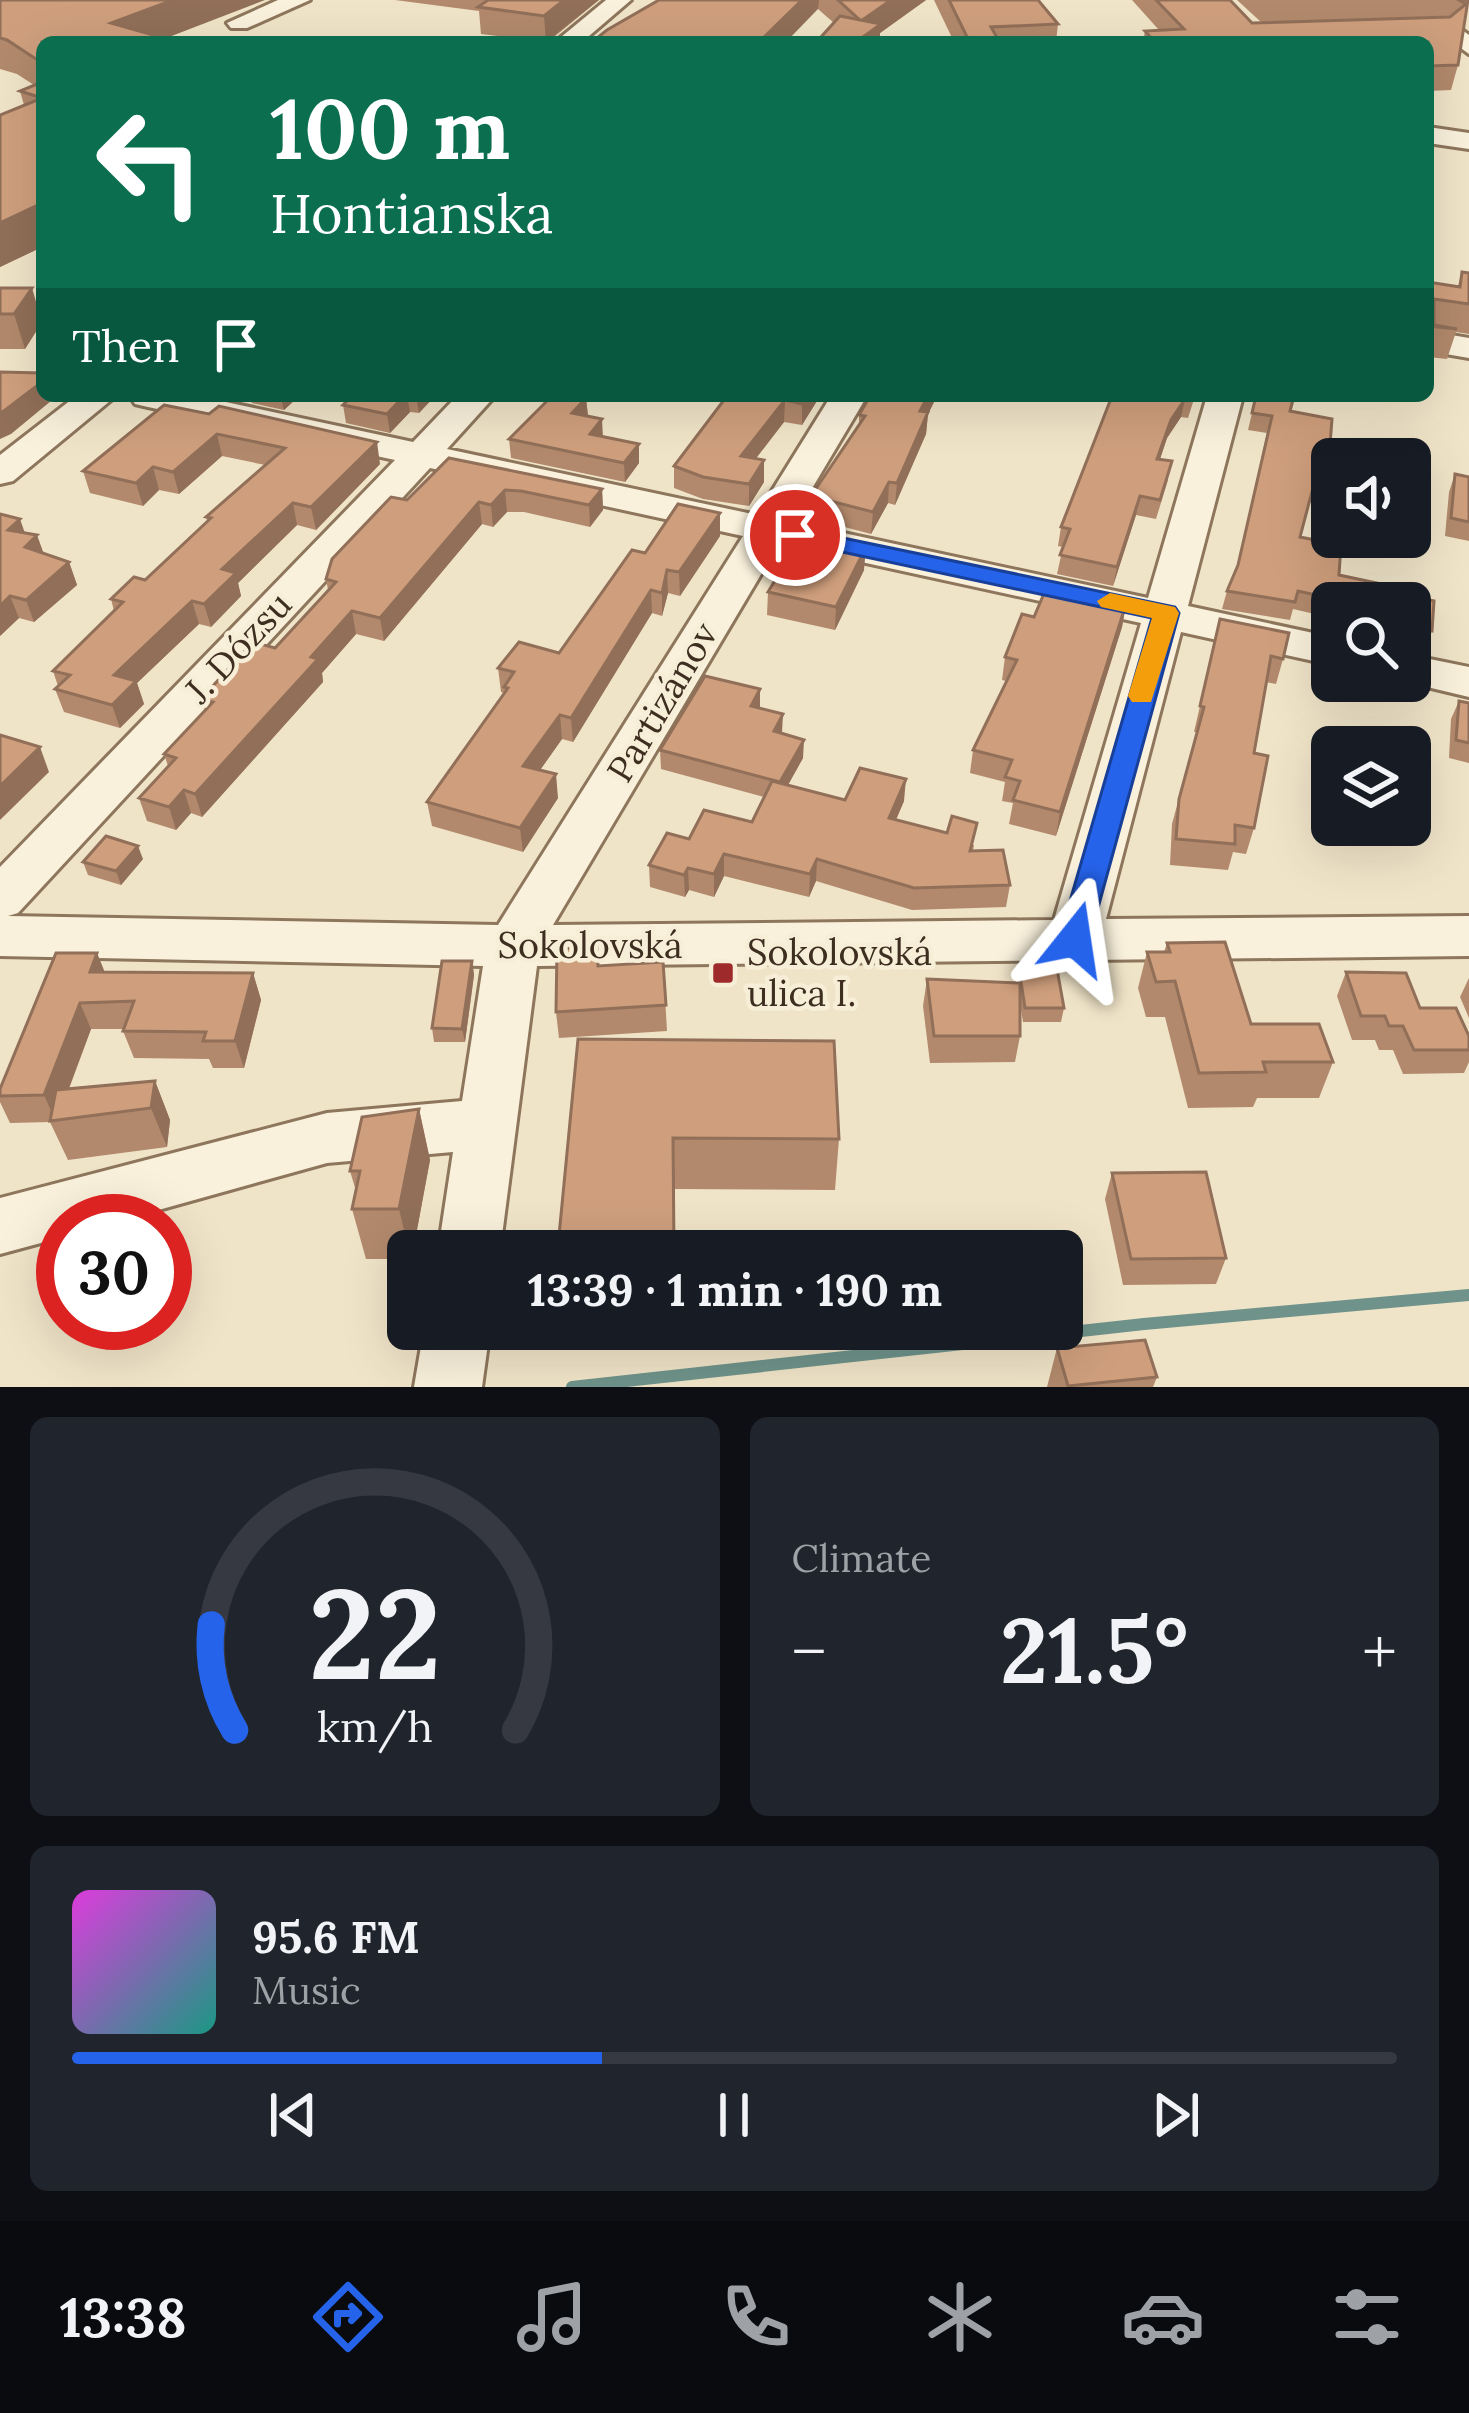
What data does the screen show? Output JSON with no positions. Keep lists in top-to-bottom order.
{
  "streets": {
    "street": ["J. Dózsu", "Partizánov", "Sokolovská"]
  },
  "crossings": [
    ["Partizánov", "Sokolovská"]
  ],
  "places": {
    "transit": ["Sokolovská ulica I."]
  },
  "page": {
    "turn": ["100 m", "Hontianska"],
    "then": "Then",
    "limit": "30",
    "trip": "13:39 · 1 min · 190 m",
    "tile": "Climate",
    "heat": ["−", "21.5°", "+"],
    "song": ["95.6 FM", "Music"],
    "tabs": "13:38",
    "gauge": ["22", "km/h"]
  }
}
